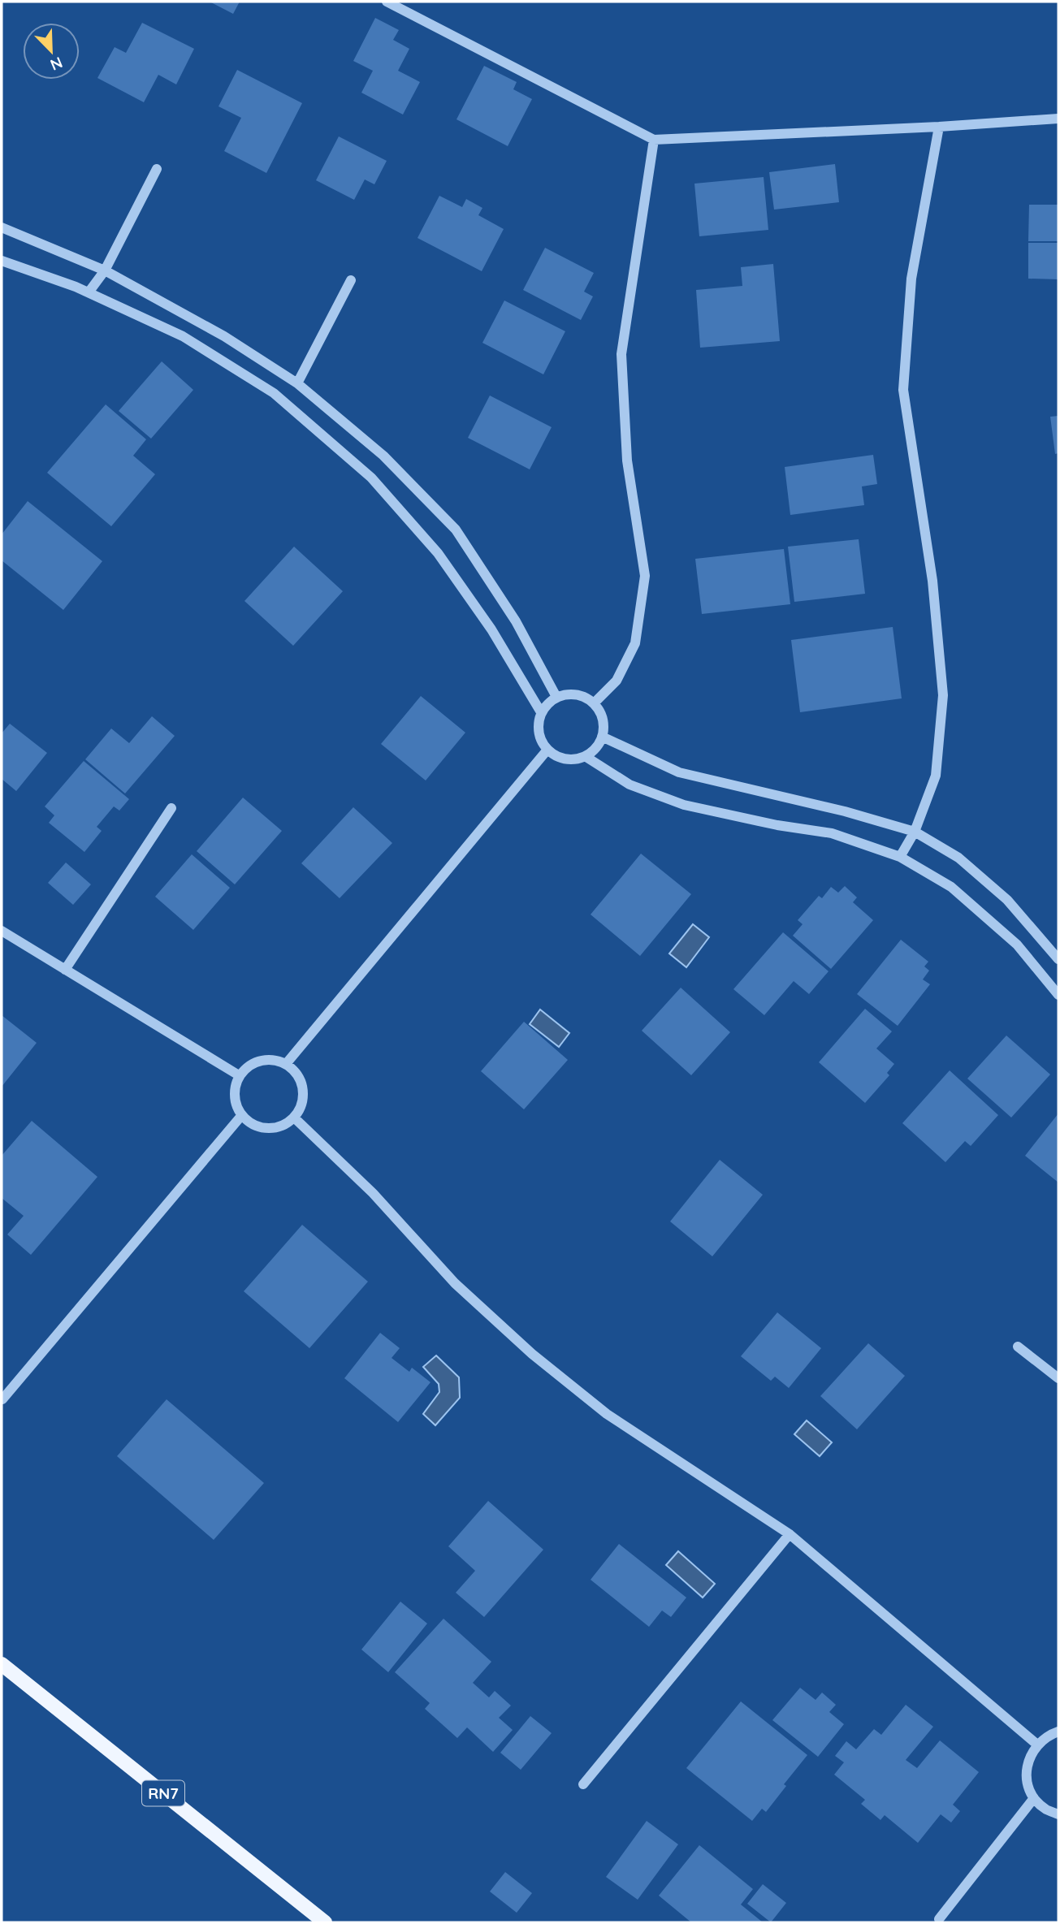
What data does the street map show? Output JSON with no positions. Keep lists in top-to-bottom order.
{
  "streets": {
    "main road": ["RN7"]
  },
  "north": "bottom right"
}
